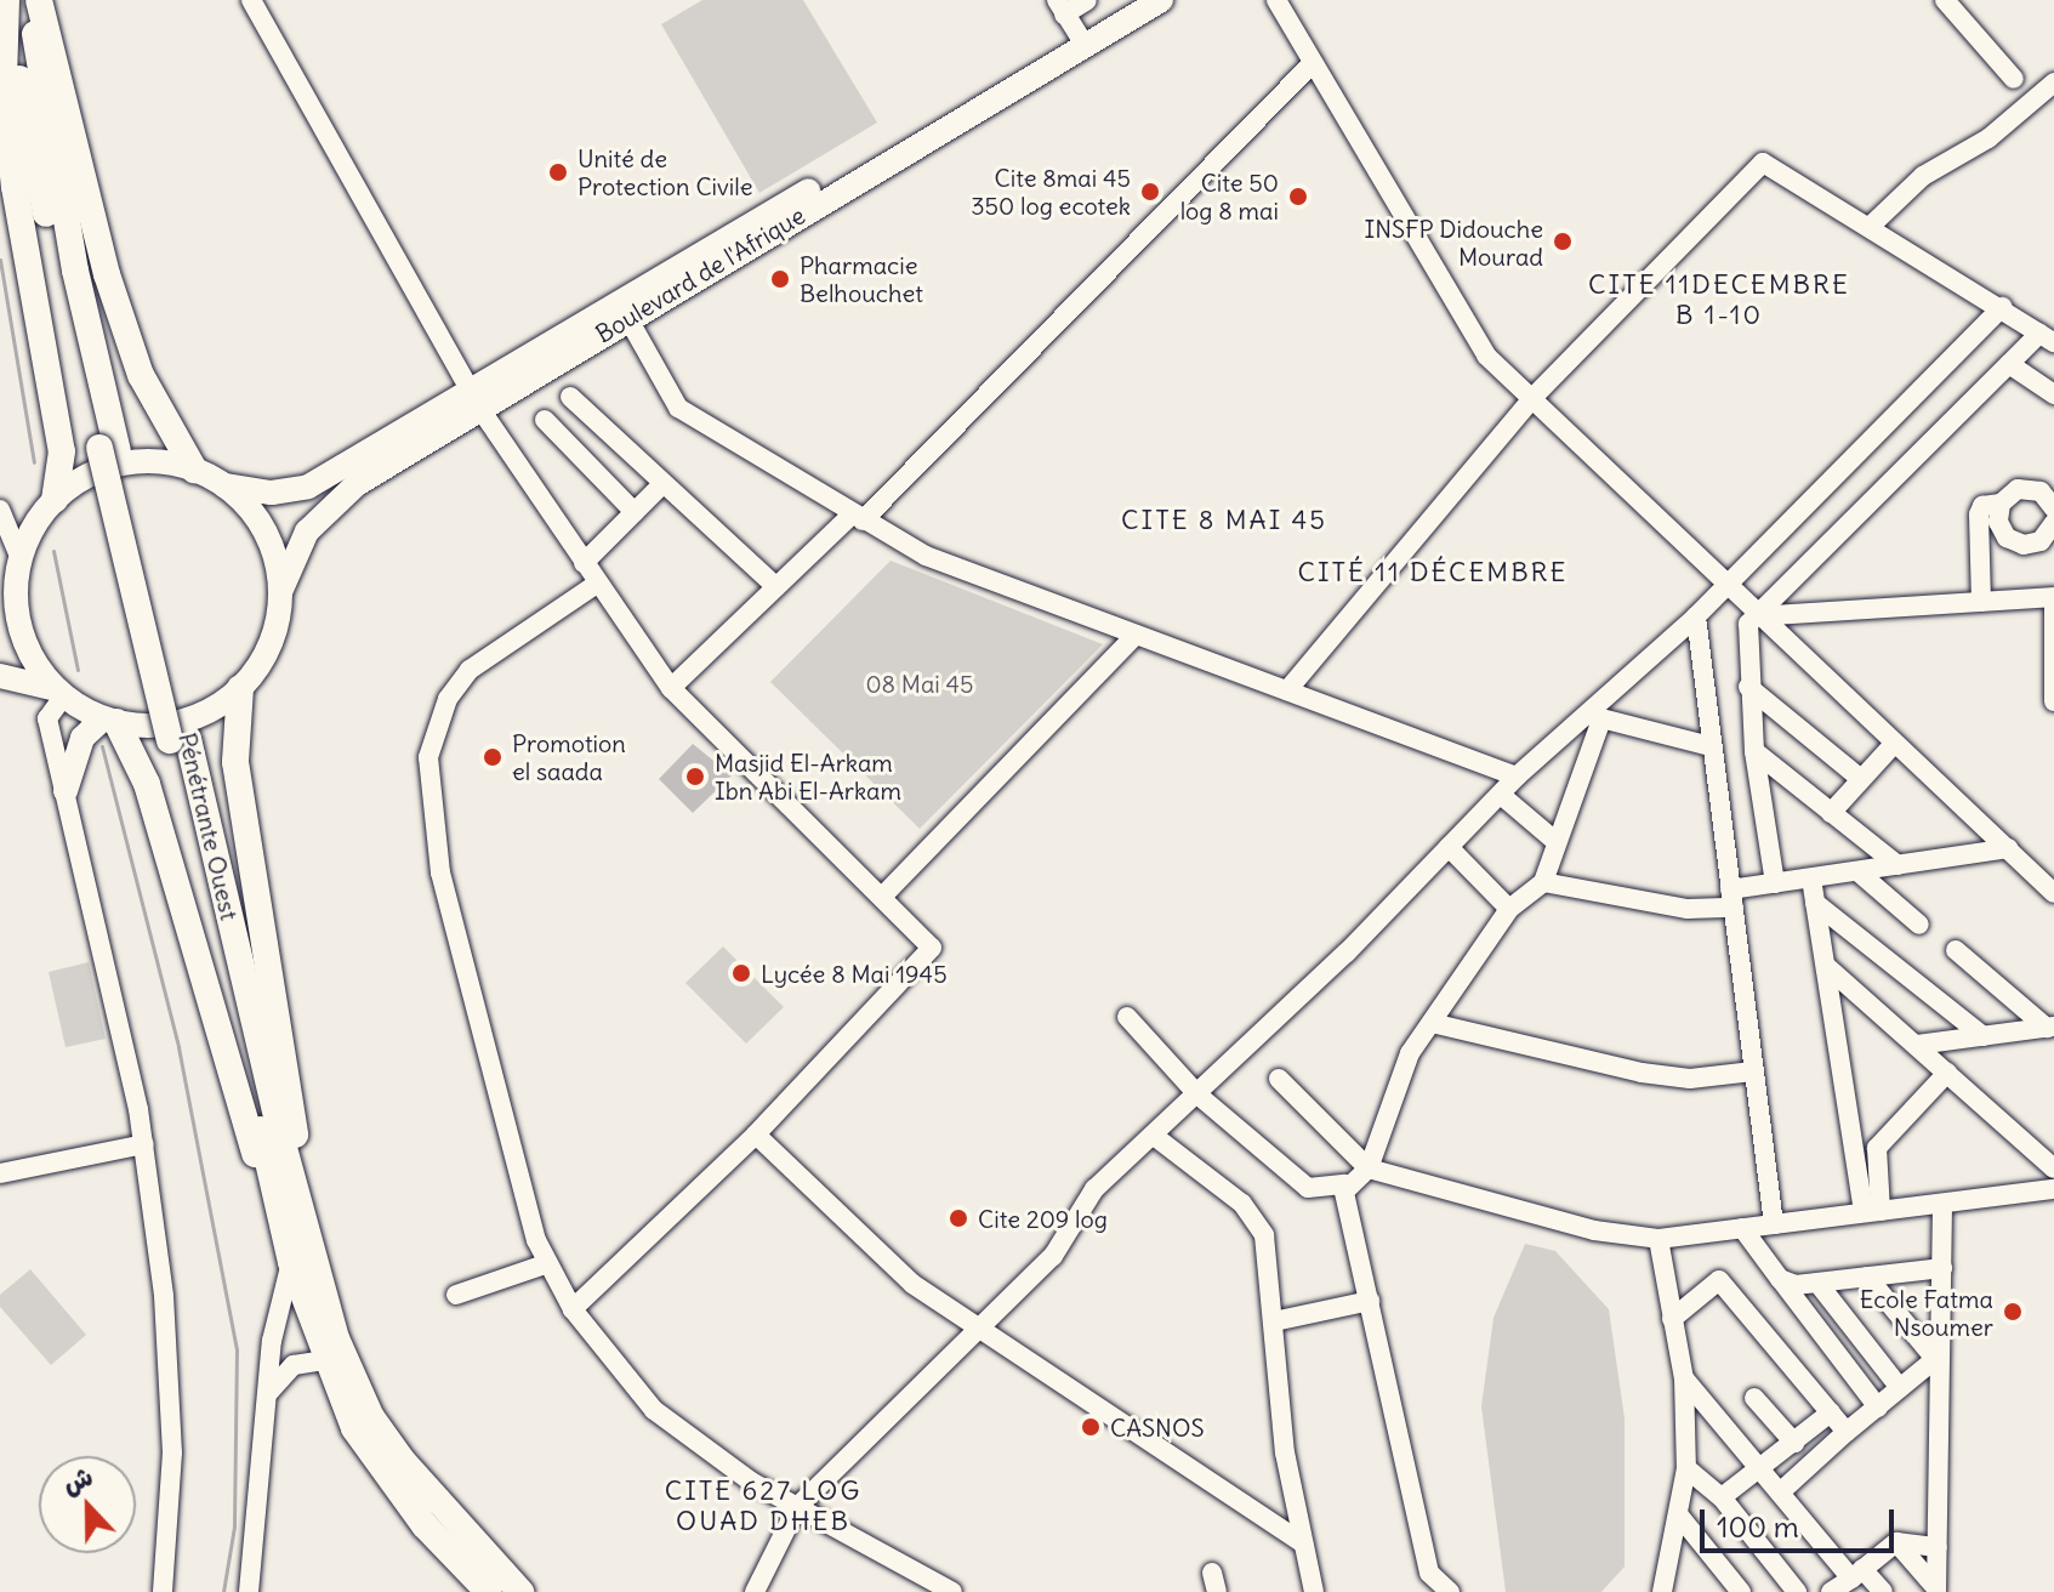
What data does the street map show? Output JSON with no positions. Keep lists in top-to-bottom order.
{
  "streets": {
    "highway": ["Pénétrante Ouest"],
    "main road": ["Boulevard de l'Afrique"]
  },
  "districts": [
    "CITE 11DECEMBRE B 1-10",
    "CITE 8 MAI 45",
    "CITÉ 11 DÉCEMBRE",
    "CITE 627 LOG OUAD DHEB"
  ],
  "parks": ["08 Mai 45"],
  "places": [
    "Unité de Protection Civile",
    "Cite 8mai 45 350 log ecotek",
    "Cite 50 log 8 mai",
    "INSFP Didouche Mourad",
    "Pharmacie Belhouchet",
    "Promotion el saada",
    "Masjid El-Arkam Ibn Abi El-Arkam",
    "Lycée 8 Mai 1945",
    "Cite 209 log",
    "Ecole Fatma Nsoumer",
    "CASNOS"
  ],
  "scale_bar": "100 m",
  "north": "top"
}
